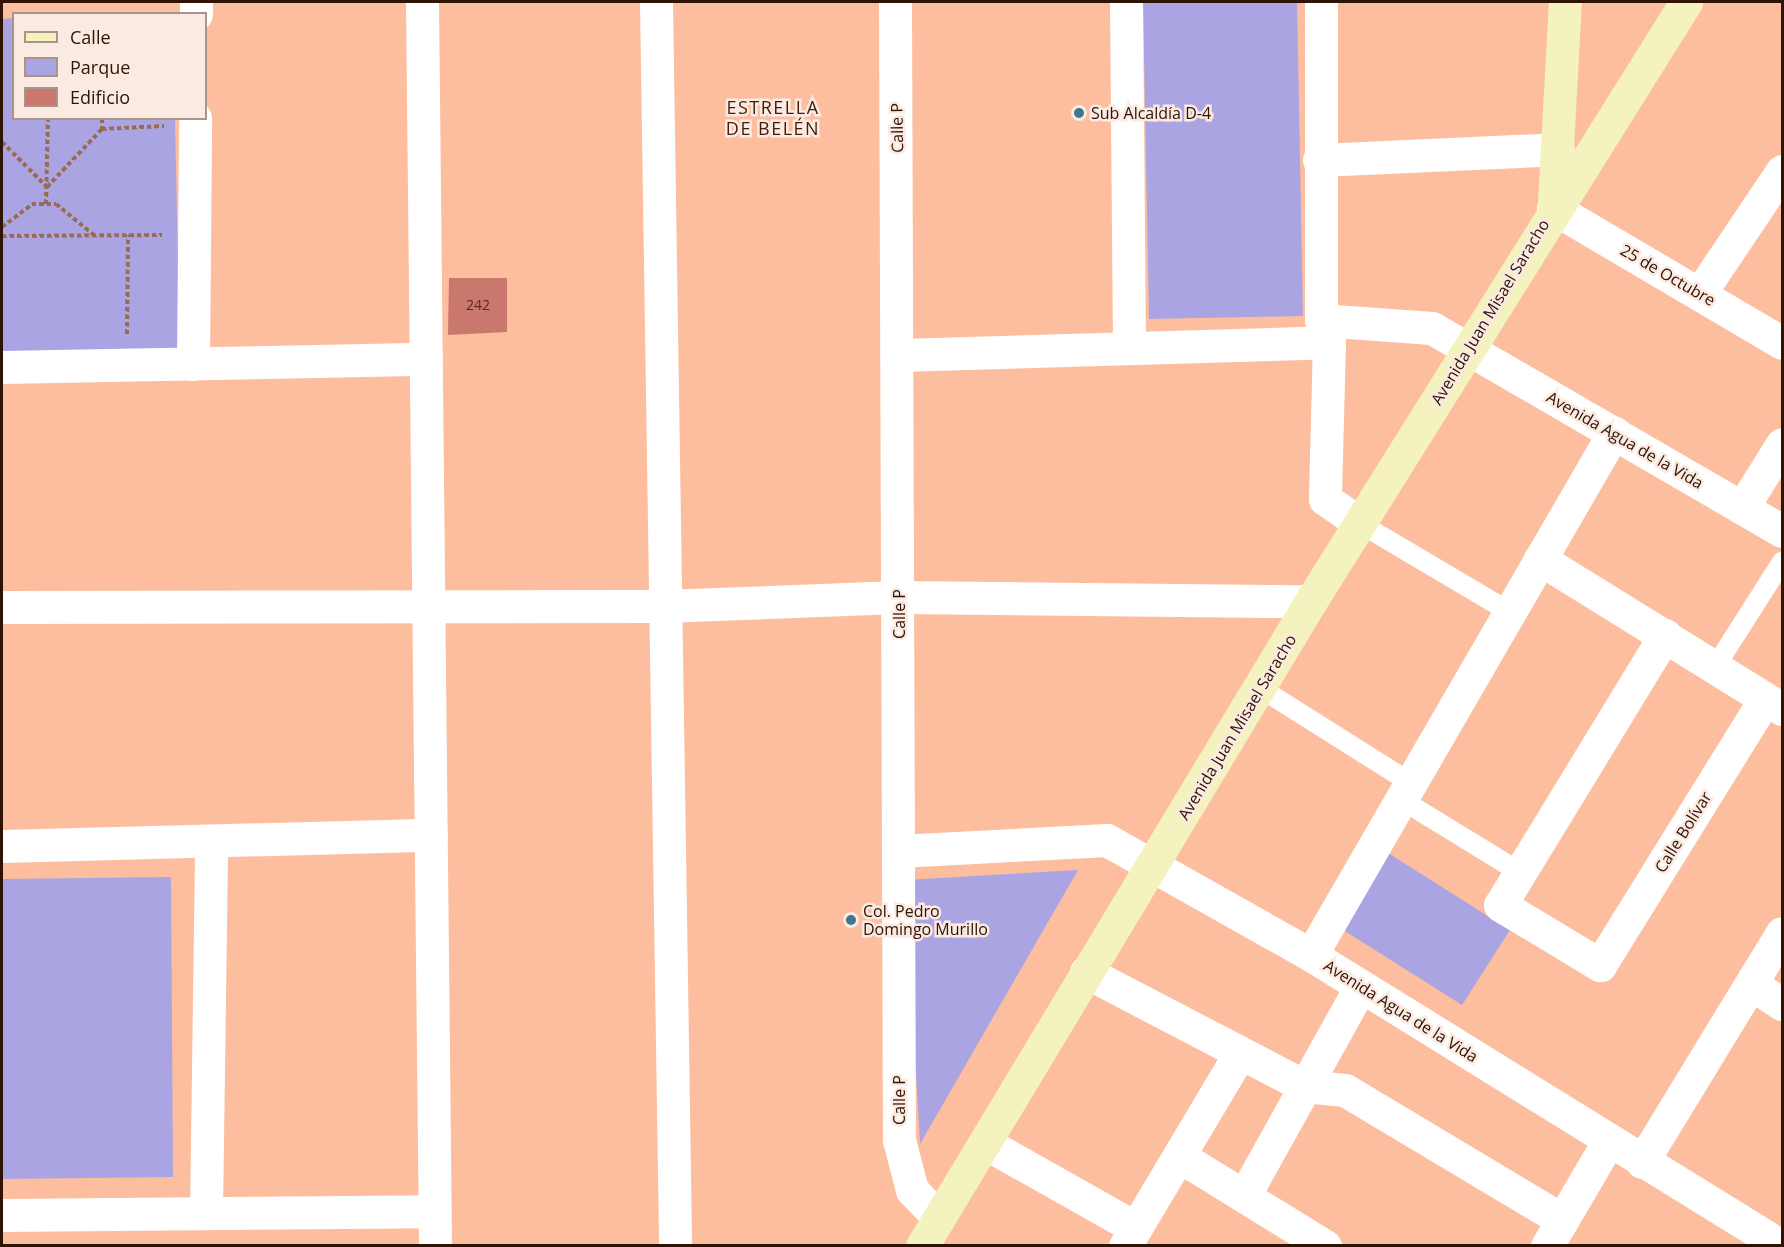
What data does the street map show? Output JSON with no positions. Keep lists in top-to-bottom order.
{
  "streets": {
    "street": [
      "Calle P",
      "25 de Octubre",
      "Avenida Juan Misael Saracho",
      "Avenida Agua de la Vida",
      "Calle Bolívar"
    ]
  },
  "crossings": [
    ["Calle P", "Avenida Juan Misael Saracho"],
    ["Calle P", "Avenida Agua de la Vida"],
    ["25 de Octubre", "Avenida Juan Misael Saracho"],
    ["Avenida Juan Misael Saracho", "Avenida Agua de la Vida"]
  ],
  "districts": ["ESTRELLA DE BELÉN"],
  "places": ["Sub Alcaldía D-4", "Col. Pedro Domingo Murillo"],
  "house_numbers": ["242"],
  "legend": ["Calle", "Parque", "Edificio"]
}
